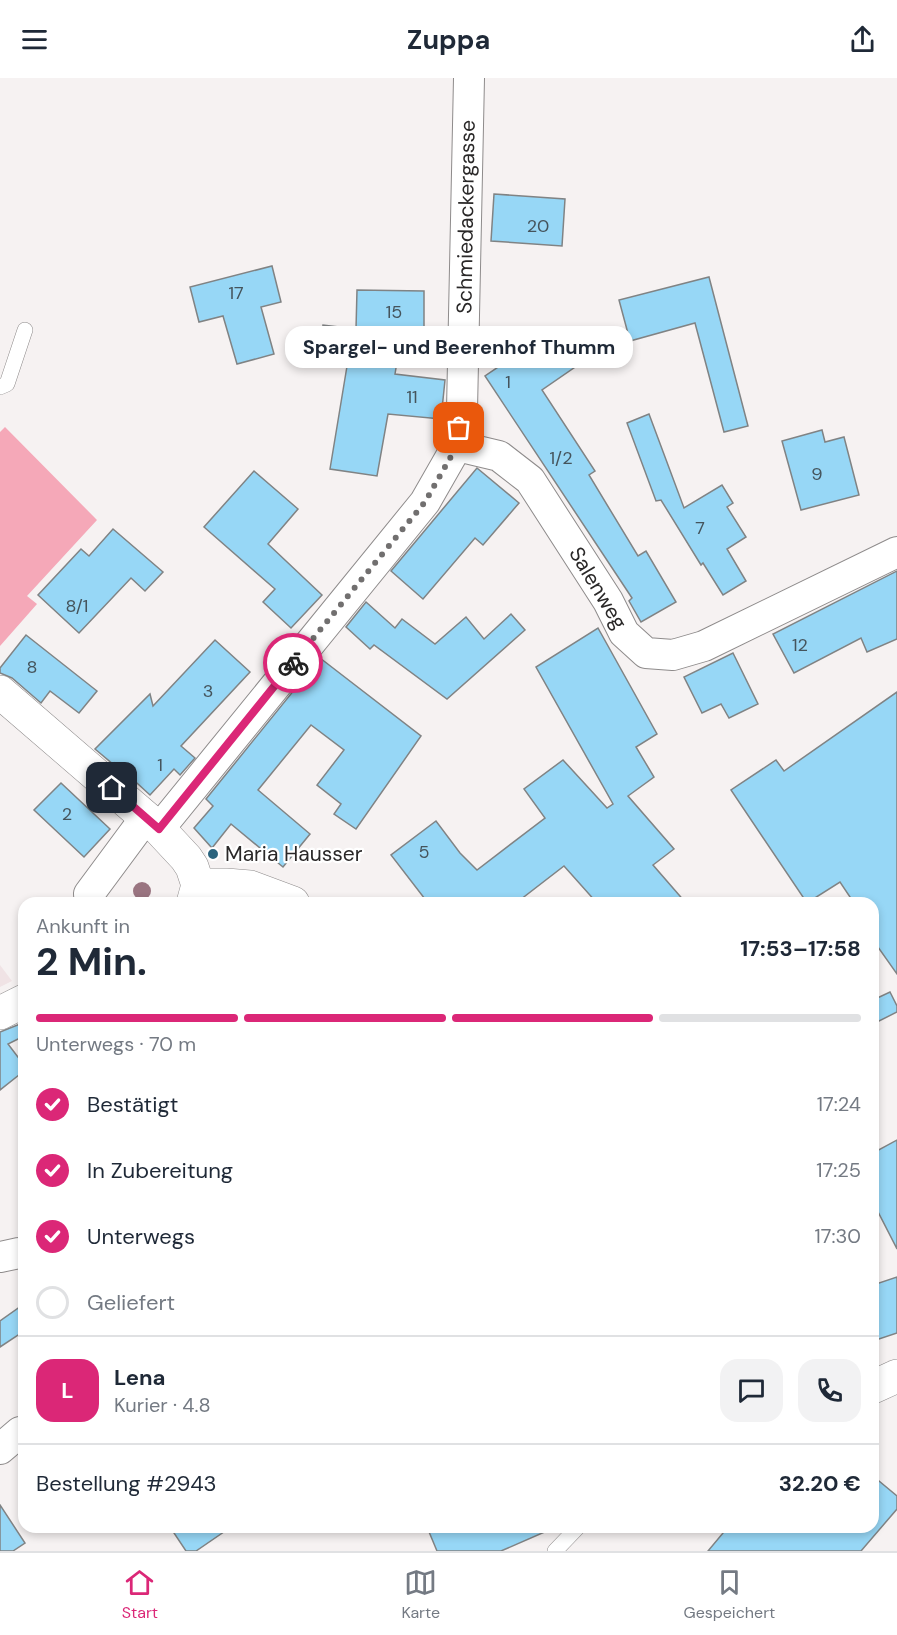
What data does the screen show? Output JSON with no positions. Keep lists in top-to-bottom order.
{
  "streets": {
    "street": ["Schmiedackergasse", "Salenweg"]
  },
  "crossings": [
    ["Schmiedackergasse", "Salenweg"]
  ],
  "places": ["Spargel- und Beerenhof Thumm", "Maria Hausser"],
  "house_numbers": [
    "20",
    "17",
    "15",
    "1",
    "11",
    "1/2",
    "9",
    "7",
    "8/1",
    "12",
    "8",
    "3",
    "1",
    "2",
    "5"
  ],
  "page": {
    "header": "Zuppa",
    "bubble": "Spargel- und Beerenhof Thumm",
    "heading": ["2 Min.", "Ankunft in", "17:53–17:58"],
    "panel": [
      "Lena",
      "Kurier · 4.8",
      "Bestellung #2943",
      "32.20 €"
    ],
    "bar": "Unterwegs · 70 m",
    "list": [
      ["Bestätigt", "17:24"],
      ["In Zubereitung", "17:25"],
      ["Unterwegs", "17:30"],
      "Geliefert"
    ],
    "round": "L",
    "tabs": ["Start", "Karte", "Gespeichert"]
  }
}
